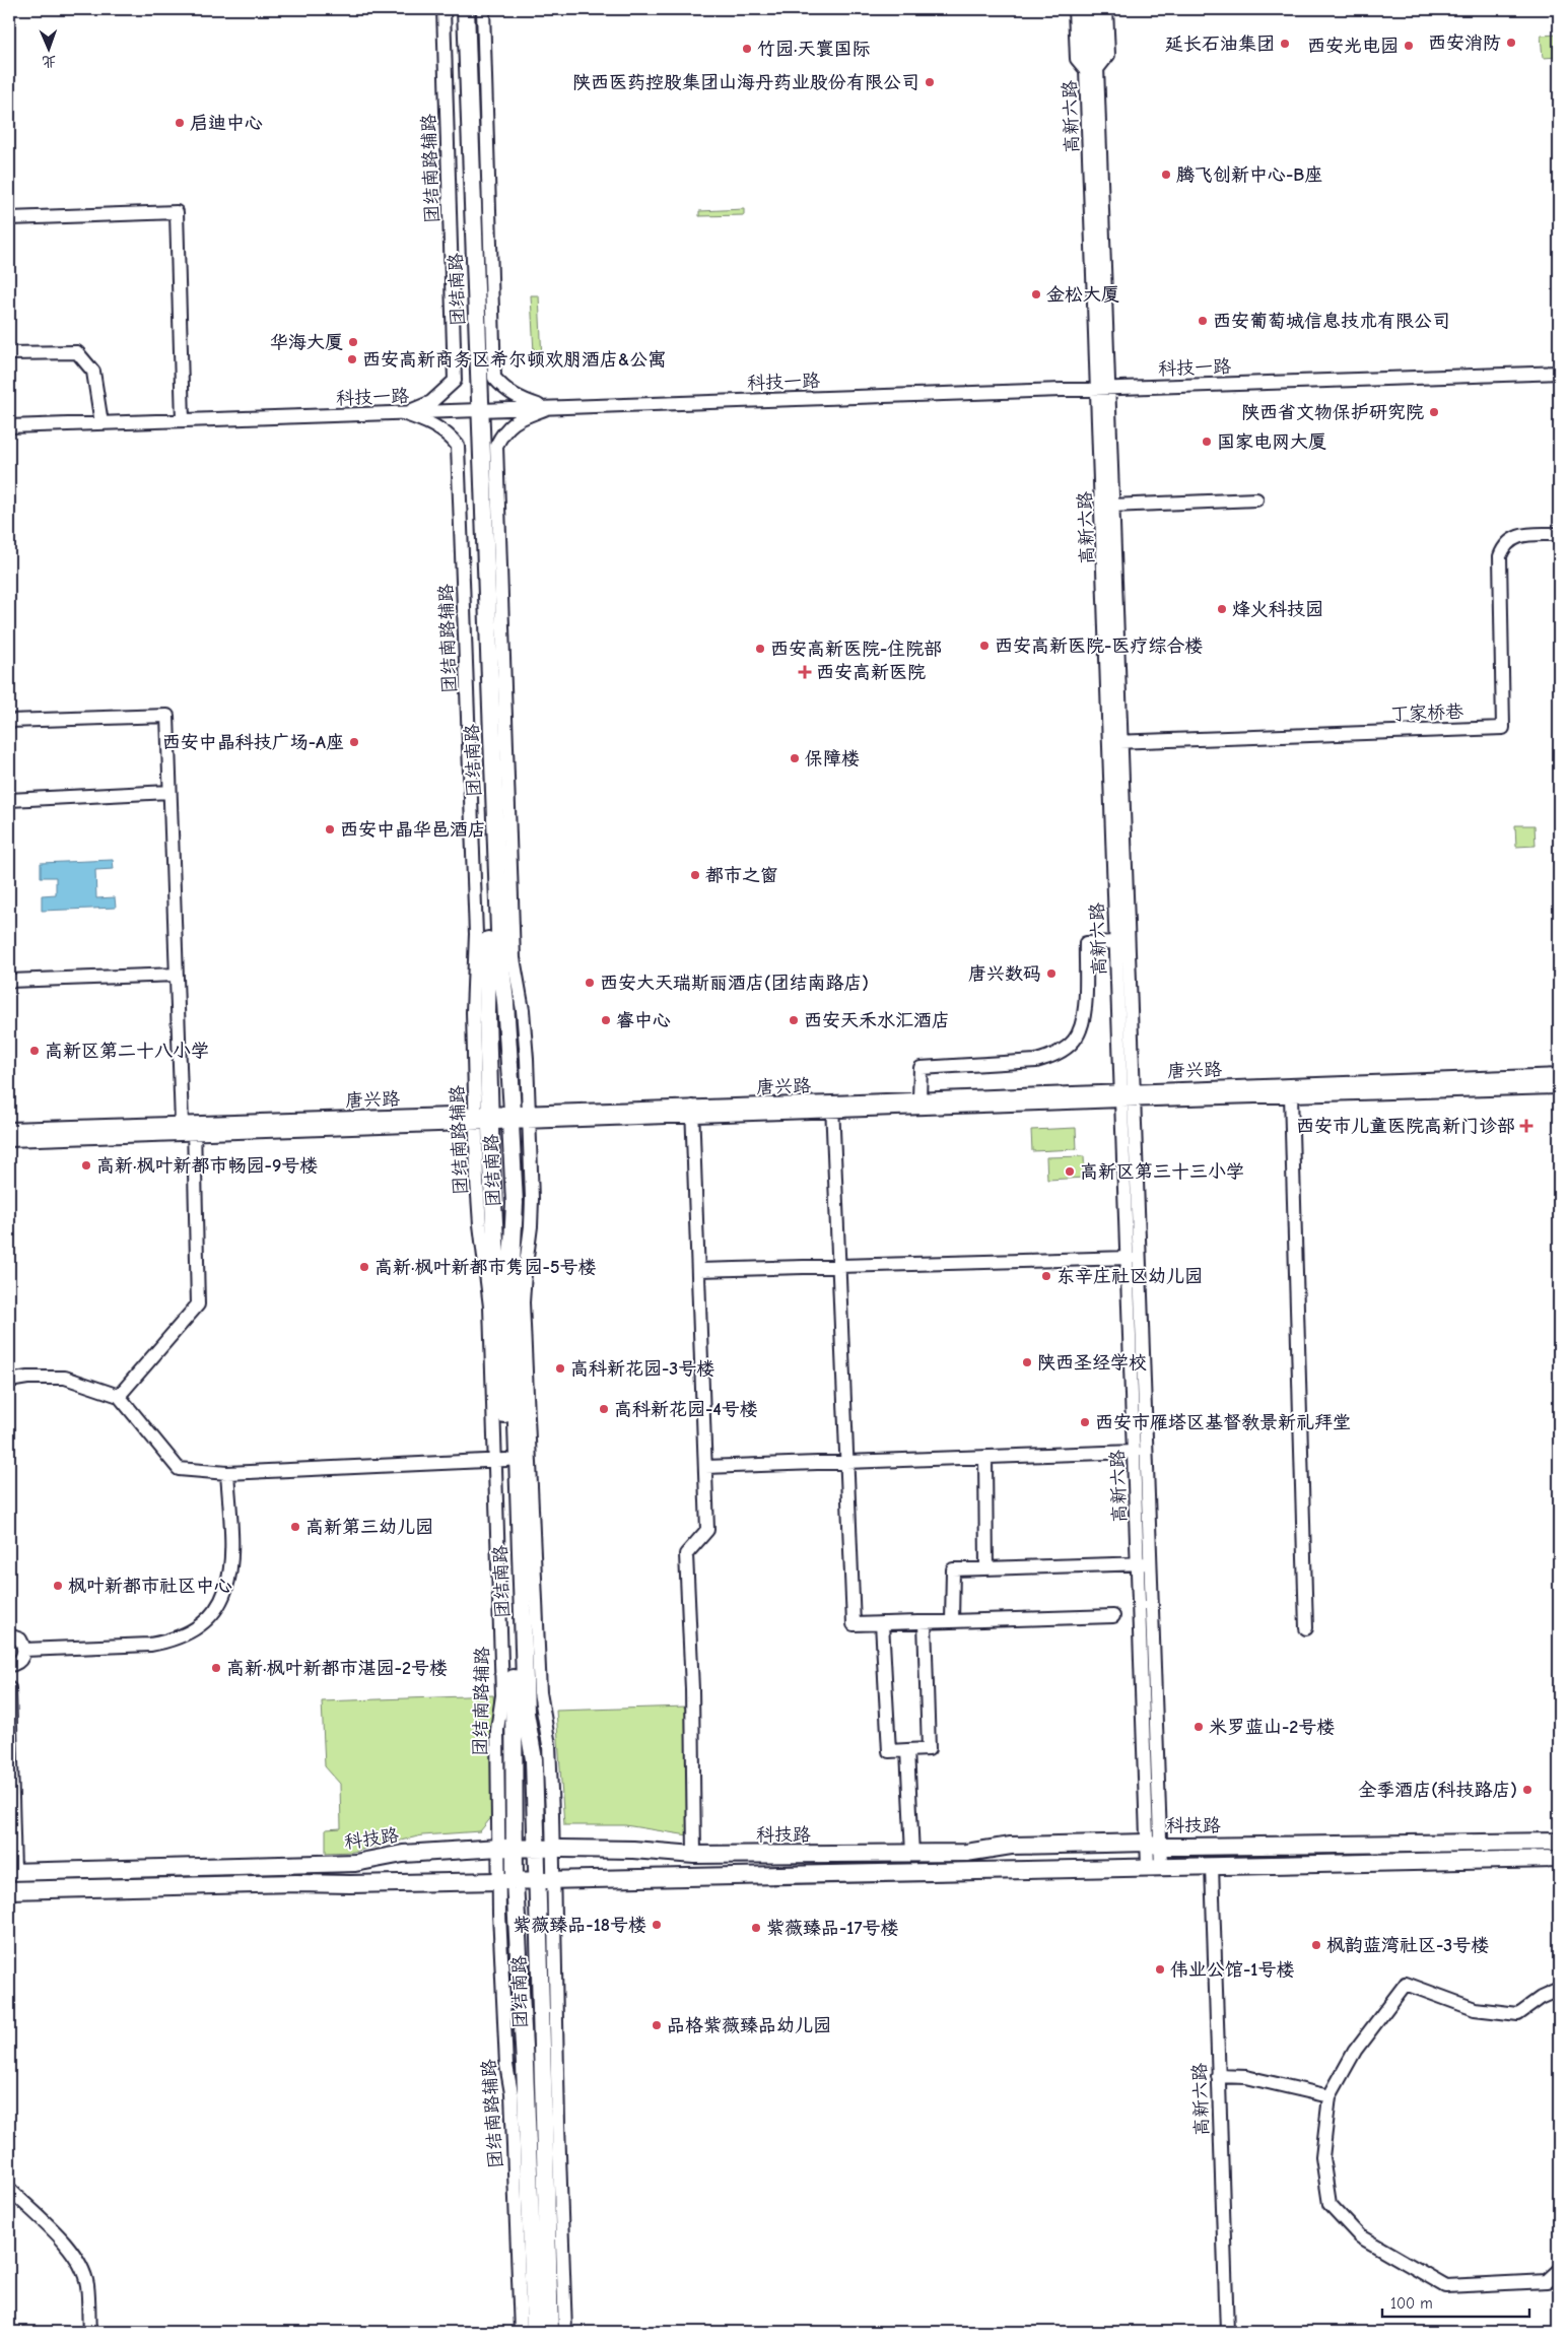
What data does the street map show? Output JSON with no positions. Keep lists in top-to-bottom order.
{
  "streets": {
    "main road": ["团结南路", "科技路"],
    "street": [
      "高新六路",
      "团结南路辅路",
      "科技一路",
      "丁家桥巷",
      "唐兴路"
    ]
  },
  "crossings": [
    ["高新六路", "科技一路"],
    ["高新六路", "丁家桥巷"],
    ["高新六路", "唐兴路"],
    ["高新六路", "科技路"],
    ["团结南路辅路", "团结南路"],
    ["团结南路辅路", "科技一路"],
    ["团结南路辅路", "唐兴路"],
    ["团结南路", "科技一路"],
    ["团结南路", "唐兴路"],
    ["团结南路", "科技路"]
  ],
  "places": {
    "other": [
      "西安消防",
      "延长石油集团",
      "西安光电园",
      "竹园·天寰国际",
      "陕西医药控股集团山海丹药业股份有限公司",
      "启迪中心",
      "腾飞创新中心-B座",
      "金松大厦",
      "西安葡萄城信息技术有限公司",
      "华海大厦",
      "西安高新商务区希尔顿欢朋酒店&公寓",
      "陕西省文物保护研究院",
      "国家电网大厦",
      "烽火科技园",
      "西安高新医院-医疗综合楼",
      "西安高新医院-住院部",
      "西安中晶科技广场-A座",
      "保障楼",
      "西安中晶华邑酒店",
      "都市之窗",
      "唐兴数码",
      "西安大天瑞斯丽酒店(团结南路店)",
      "睿中心",
      "西安天禾水汇酒店",
      "高新区第二十八小学",
      "高新·枫叶新都市畅园-9号楼",
      "高新区第三十三小学",
      "高新·枫叶新都市隽园-5号楼",
      "东辛庄社区幼儿园",
      "陕西圣经学校",
      "高科新花园-3号楼",
      "高科新花园-4号楼",
      "西安市雁塔区基督教景新礼拜堂",
      "高新第三幼儿园",
      "枫叶新都市社区中心",
      "高新·枫叶新都市湛园-2号楼",
      "米罗蓝山-2号楼",
      "全季酒店(科技路店)",
      "紫薇臻品-18号楼",
      "紫薇臻品-17号楼",
      "枫韵蓝湾社区-3号楼",
      "伟业公馆-1号楼",
      "品格紫薇臻品幼儿园"
    ],
    "health": ["西安高新医院", "西安市儿童医院高新门诊部"]
  },
  "scale_bar": "100 m",
  "north": "bottom"
}
